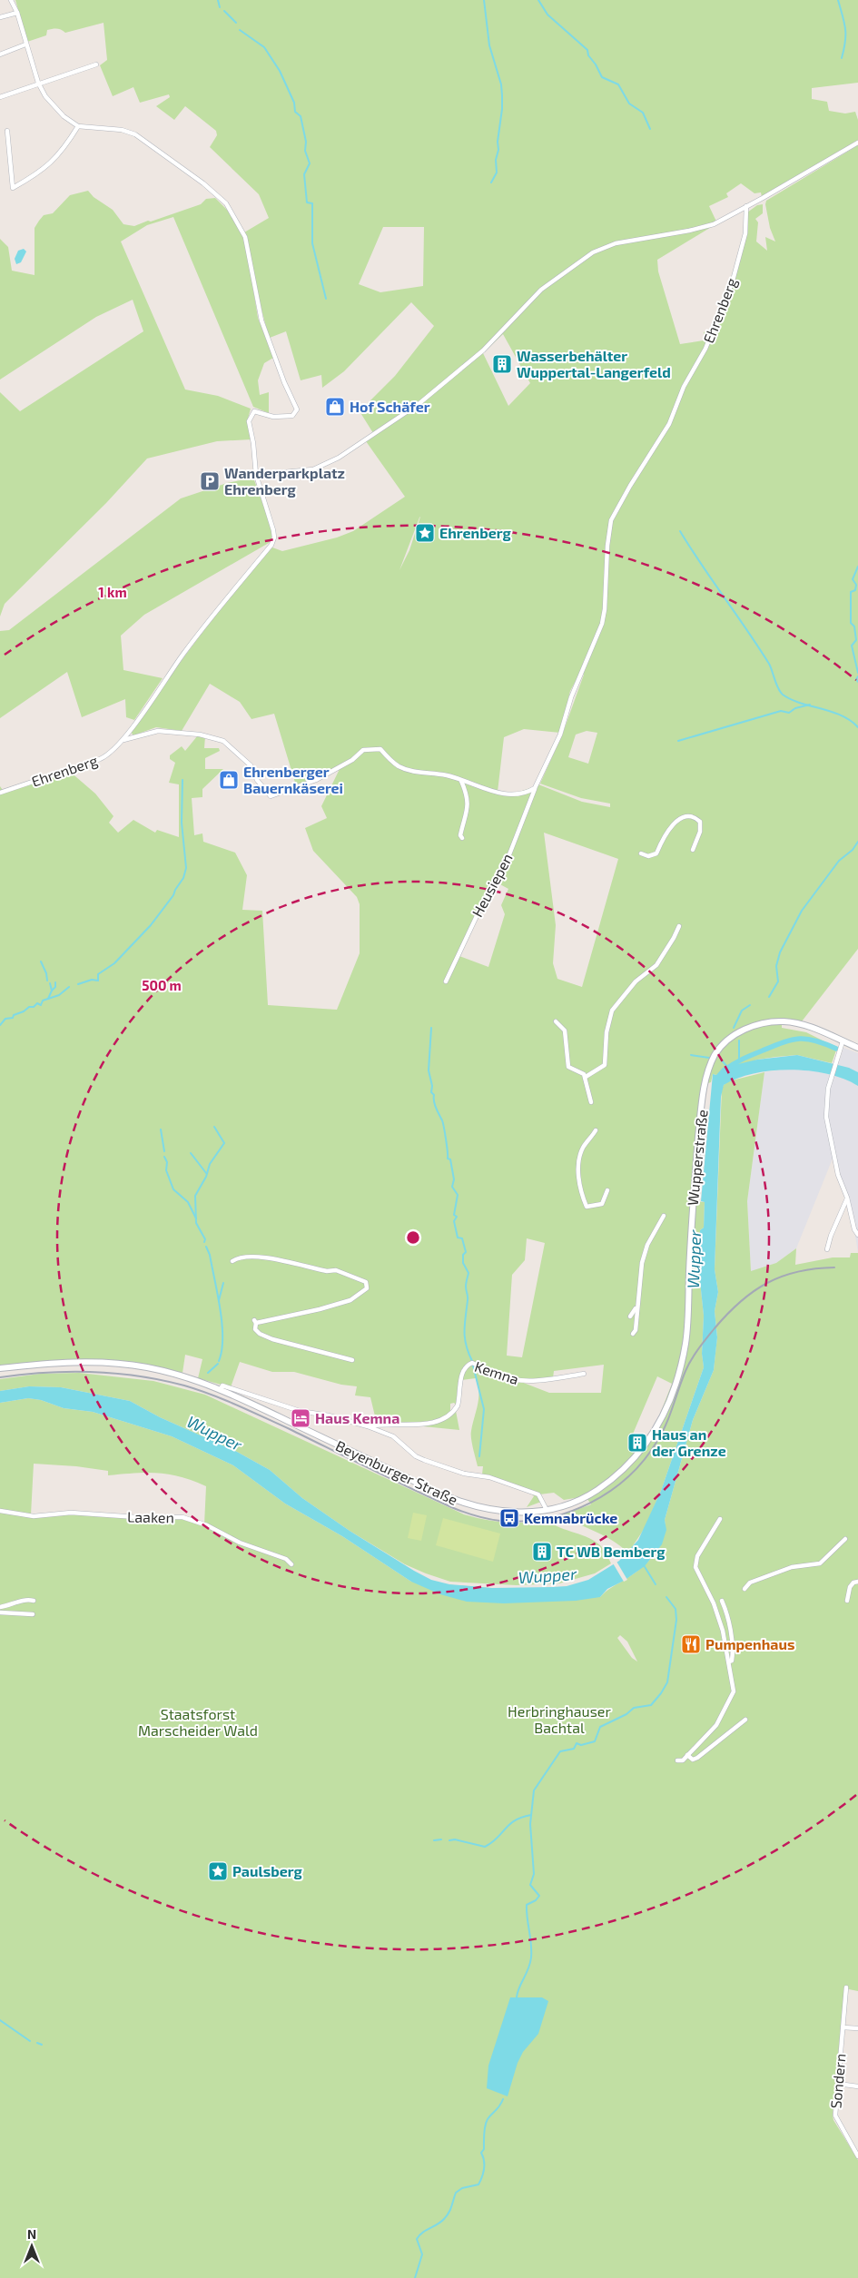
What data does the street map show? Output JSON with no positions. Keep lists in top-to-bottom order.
{
  "streets": {
    "main road": ["Wupperstraße", "Beyenburger Straße"],
    "street": [
      "Ehrenberg",
      "Heusiepen",
      "Kemna",
      "Laaken",
      "Sondern"
    ]
  },
  "crossings": [
    ["Ehrenberg", "Heusiepen"],
    ["Wupperstraße", "Beyenburger Straße"],
    ["Kemna", "Beyenburger Straße"]
  ],
  "water": ["Wupper"],
  "parks": ["Herbringhauser Bachtal", "Staatsforst Marscheider Wald"],
  "places": {
    "building": ["Wasserbehälter Wuppertal-Langerfeld", "Haus an der Grenze", "TC WB Bemberg"],
    "shop": ["Hof Schäfer", "Ehrenberger Bauernkäserei"],
    "parking": ["Wanderparkplatz Ehrenberg"],
    "place": ["Ehrenberg", "Paulsberg"],
    "hotel": ["Haus Kemna"],
    "bus stop": ["Kemnabrücke"],
    "restaurant": ["Pumpenhaus"]
  },
  "north": "top",
  "rings": ["1 km", "500 m"]
}
